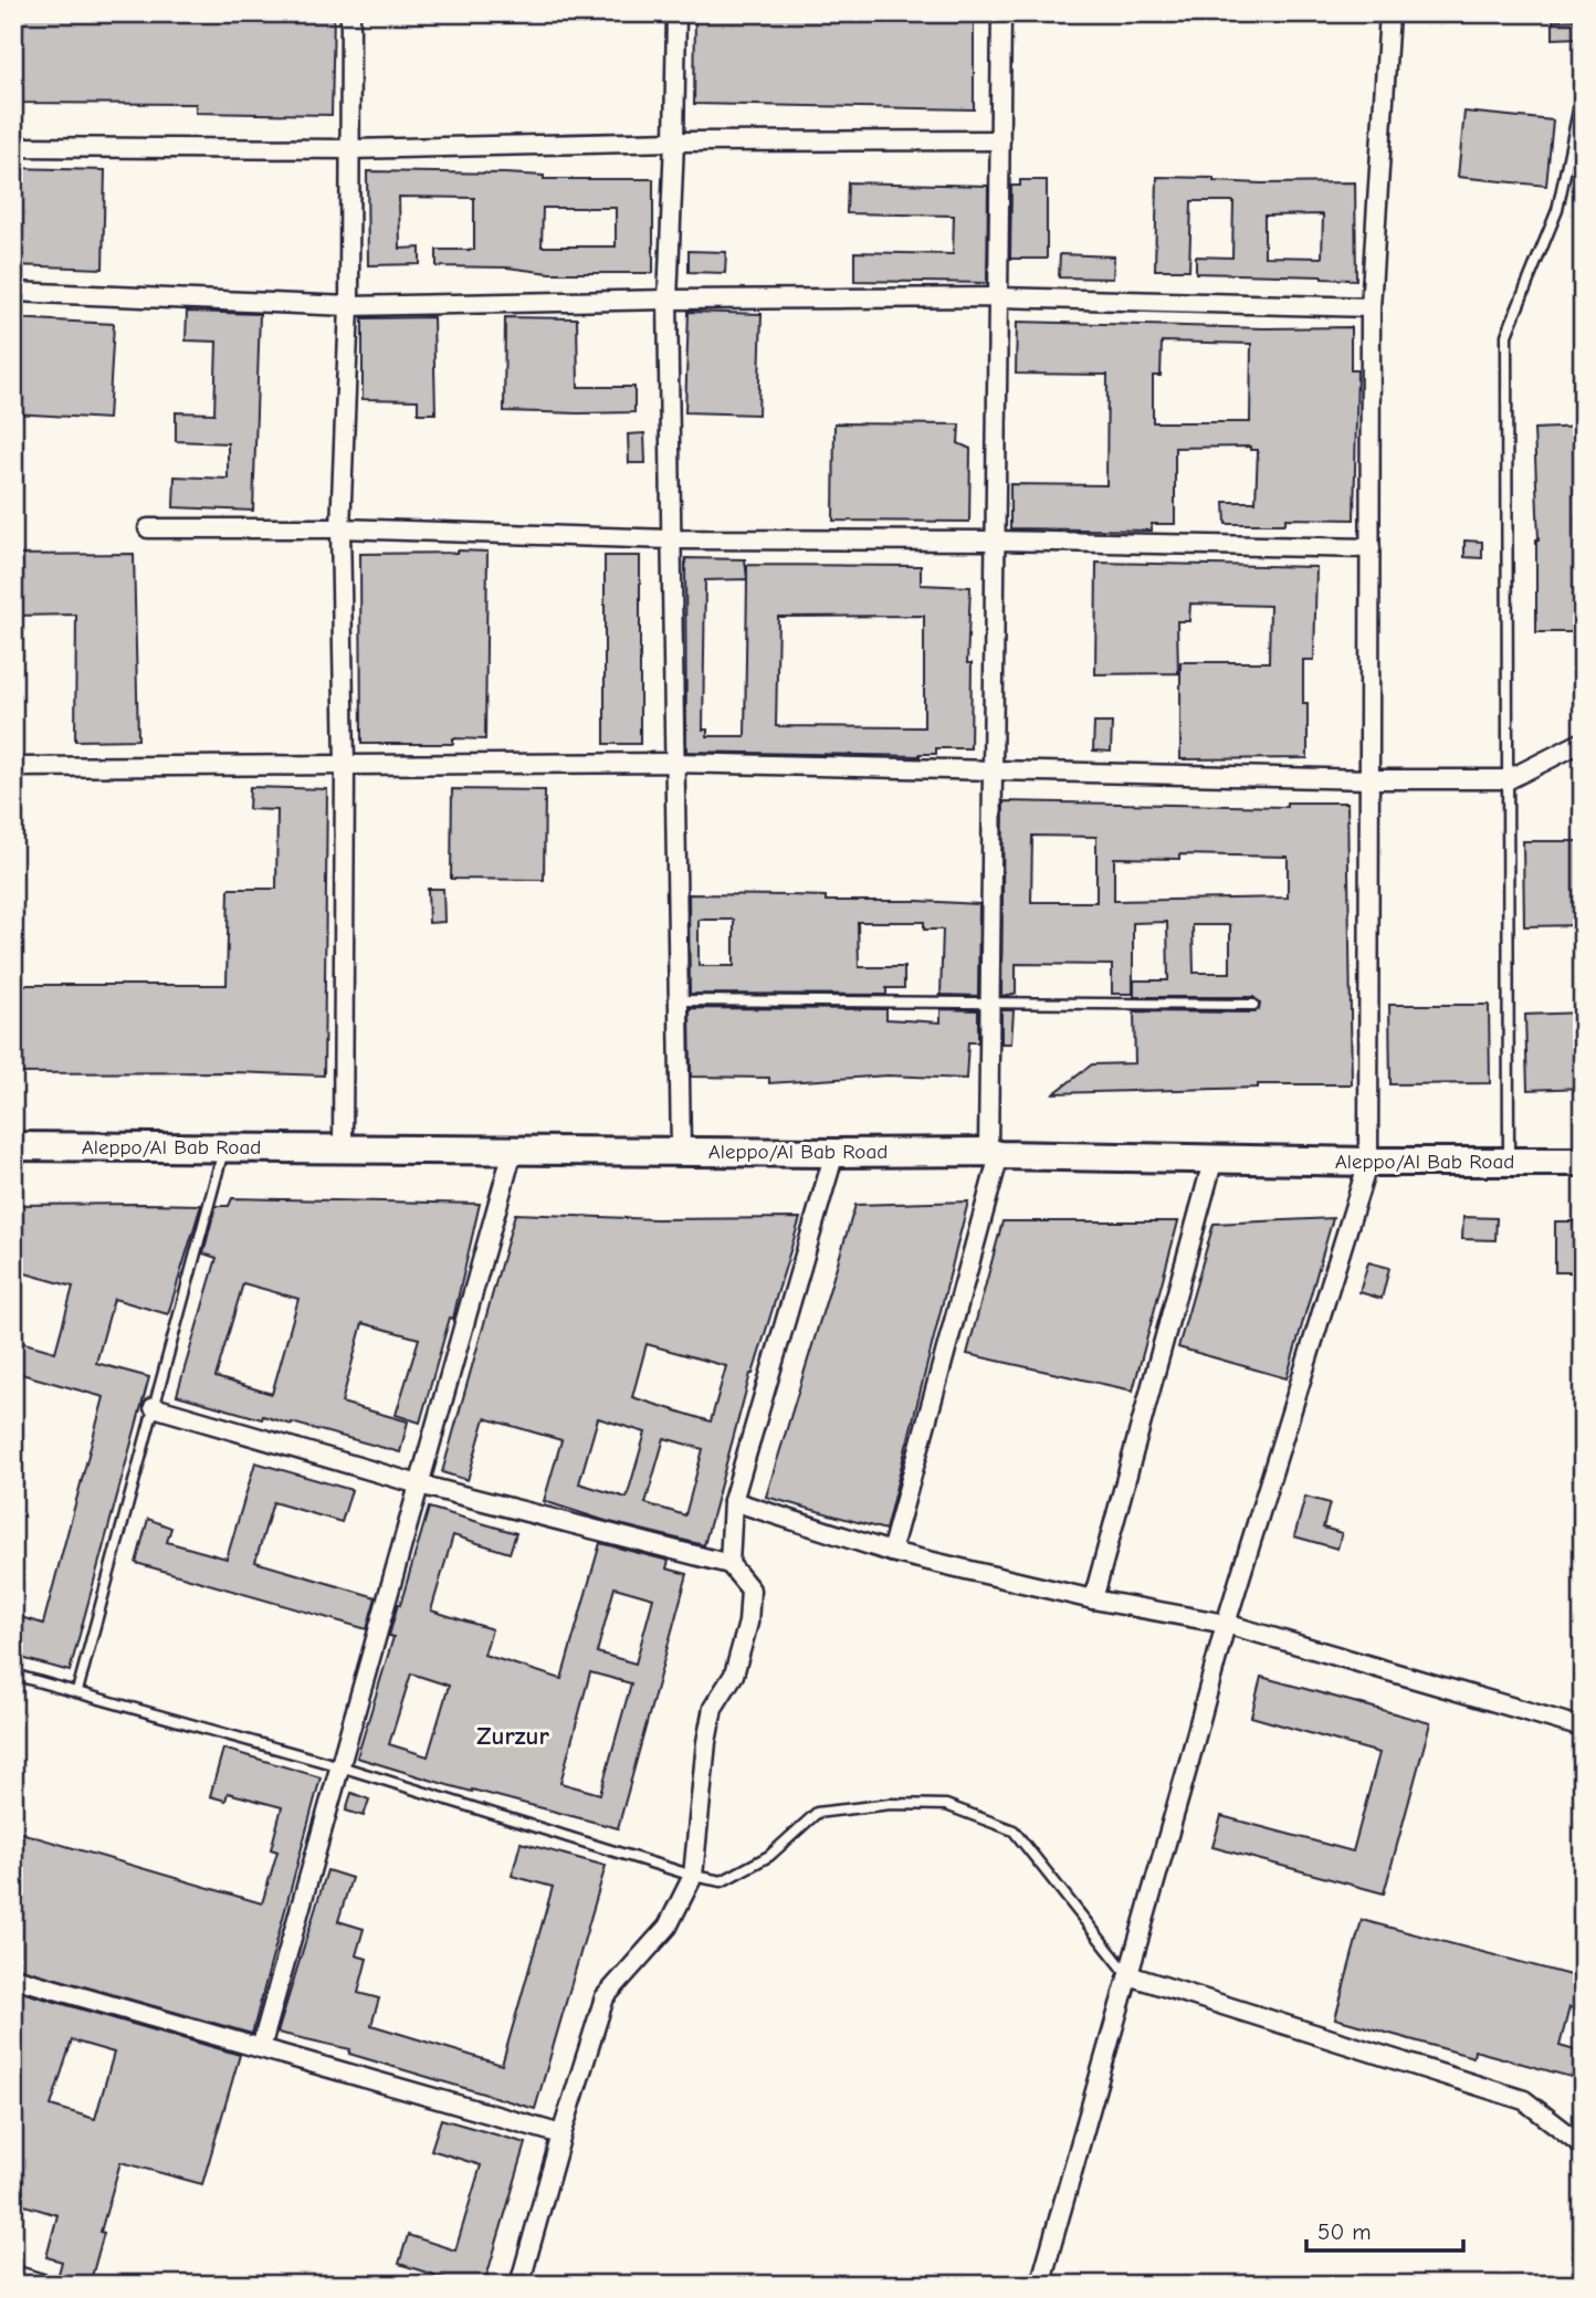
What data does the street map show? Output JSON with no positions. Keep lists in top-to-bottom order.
{
  "streets": {
    "main road": ["Aleppo/Al Bab Road"]
  },
  "districts": ["Zurzur"],
  "scale_bar": "50 m"
}
